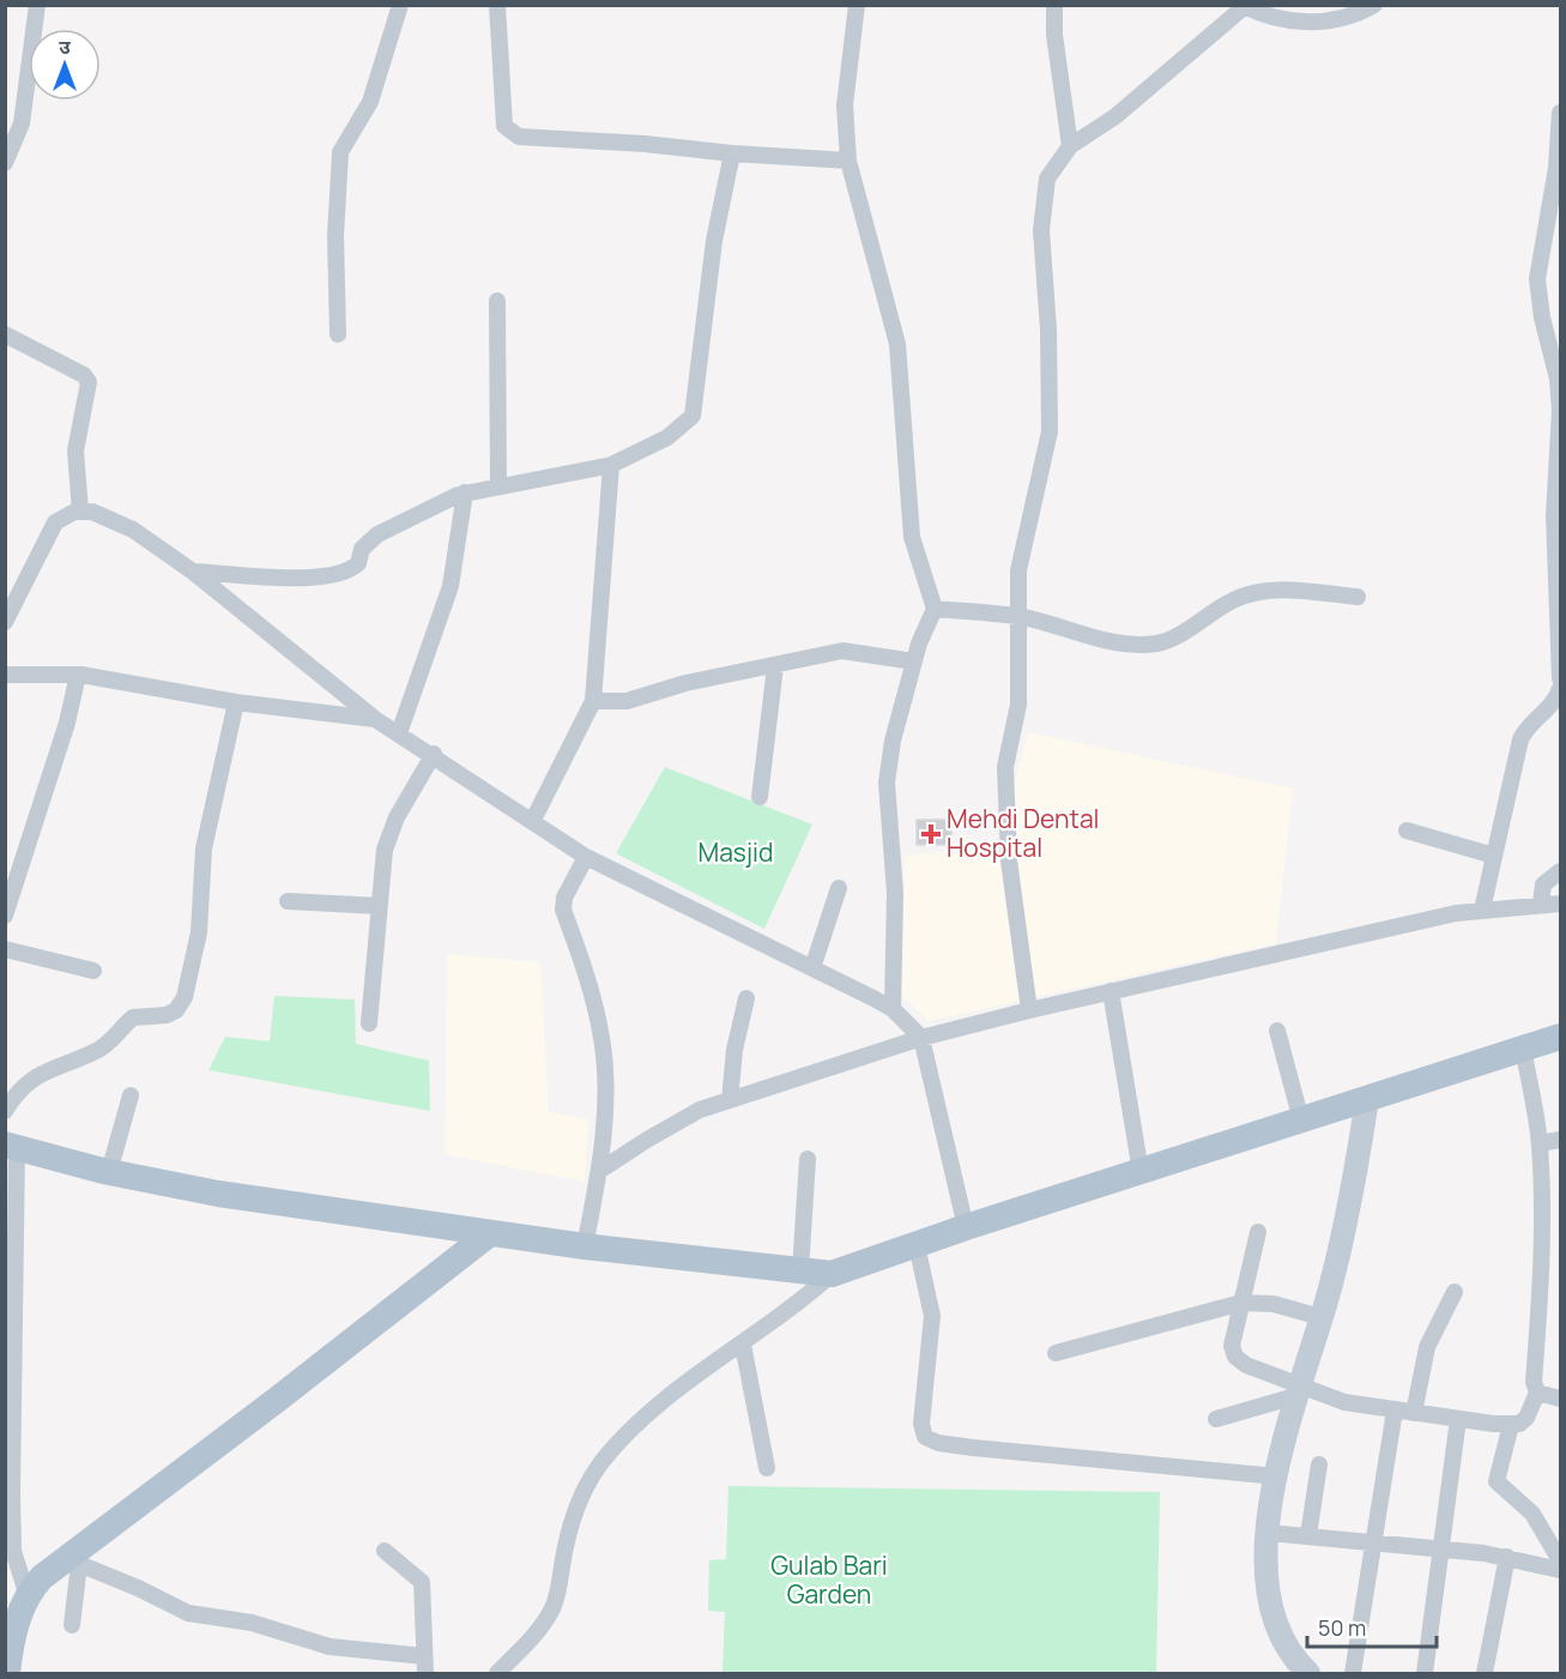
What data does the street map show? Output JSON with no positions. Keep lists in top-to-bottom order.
{
  "parks": ["Masjid", "Gulab Bari Garden"],
  "places": {
    "health": ["Mehdi Dental Hospital"]
  },
  "scale_bar": "50 m",
  "north": "top"
}
